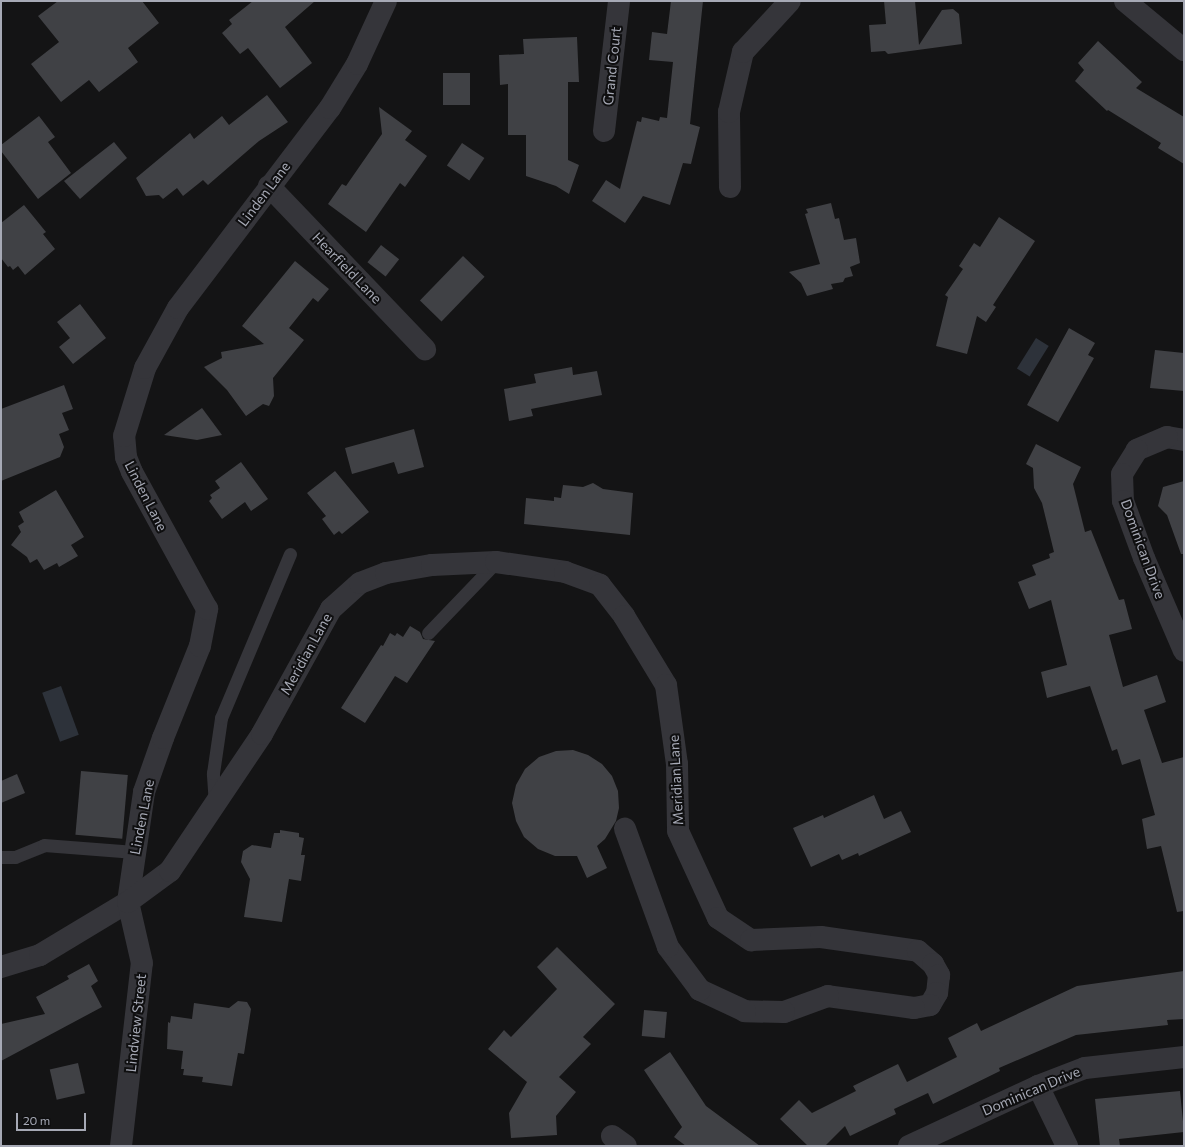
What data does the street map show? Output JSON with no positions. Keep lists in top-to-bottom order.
{
  "streets": {
    "street": [
      "Grand Court",
      "Linden Lane",
      "Hearfield Lane",
      "Dominican Drive",
      "Meridian Lane",
      "Lindview Street"
    ]
  },
  "crossings": [
    ["Linden Lane", "Hearfield Lane"],
    ["Linden Lane", "Meridian Lane"],
    ["Linden Lane", "Lindview Street"],
    ["Meridian Lane", "Lindview Street"]
  ],
  "scale_bar": "20 m"
}
